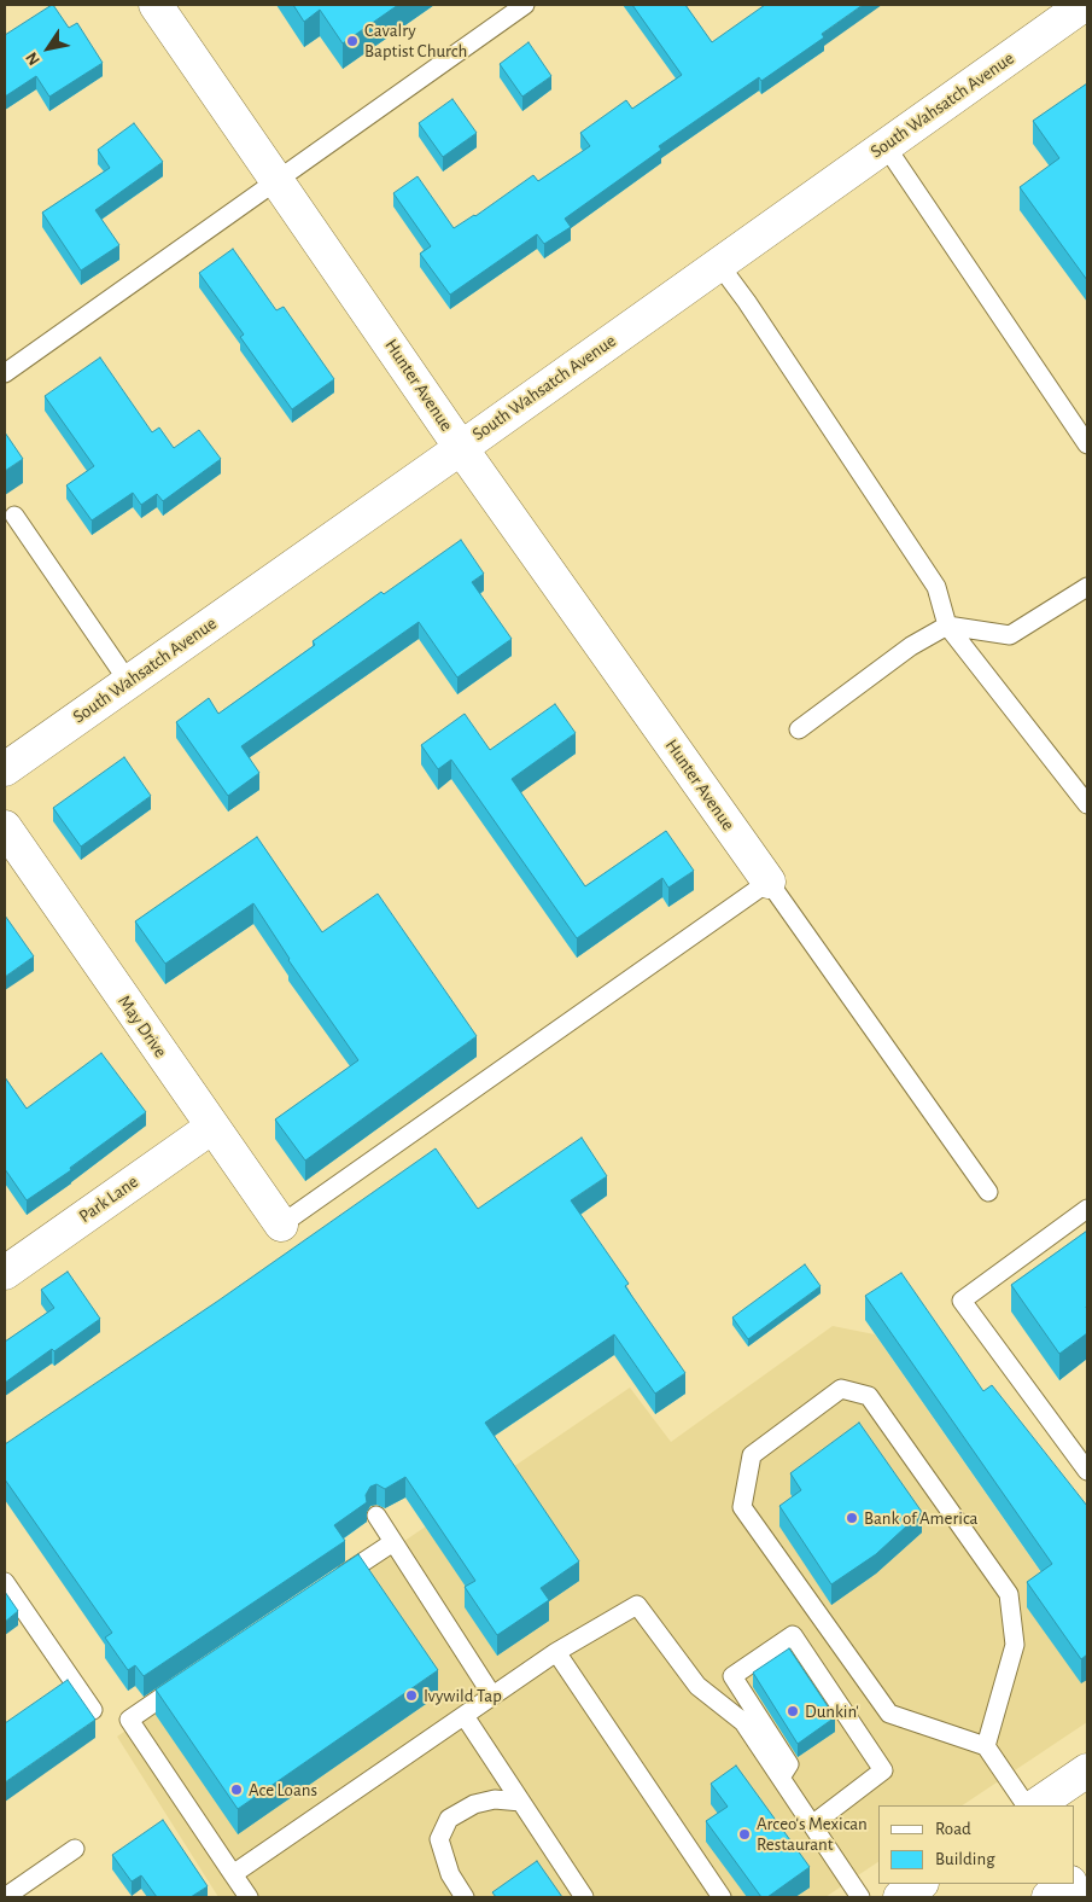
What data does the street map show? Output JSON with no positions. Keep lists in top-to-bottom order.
{
  "streets": {
    "main road": [
      "South Wahsatch Avenue",
      "Hunter Avenue",
      "May Drive",
      "Park Lane"
    ]
  },
  "crossings": [
    ["South Wahsatch Avenue", "Hunter Avenue"],
    ["May Drive", "Park Lane"]
  ],
  "places": [
    "Cavalry Baptist Church",
    "Bank of America",
    "Ivywild Tap",
    "Dunkin'",
    "Ace Loans",
    "Arceo's Mexican Restaurant"
  ],
  "legend": ["Road", "Building"],
  "north": "bottom left"
}
